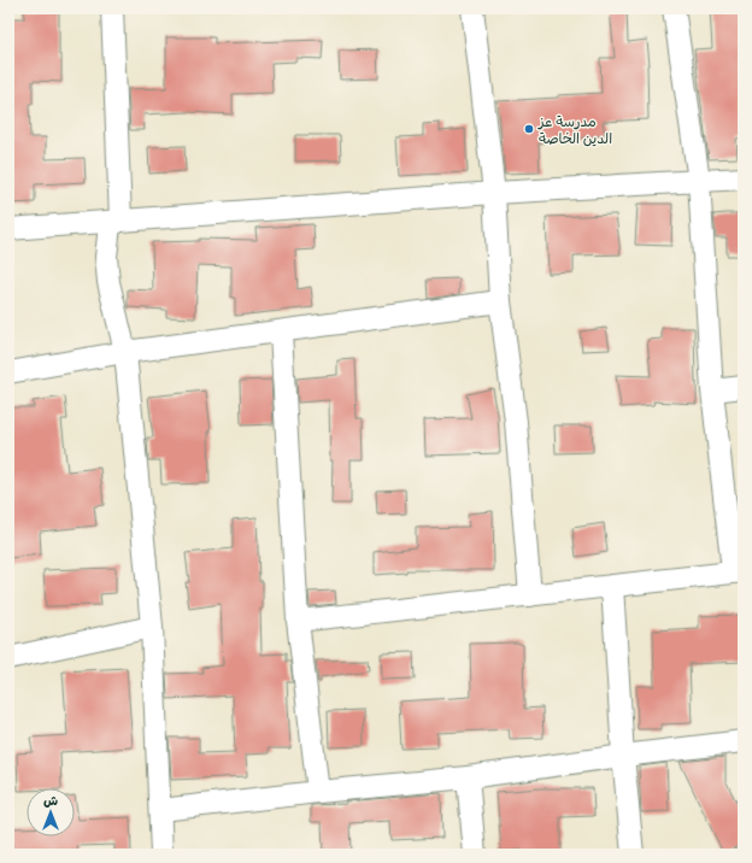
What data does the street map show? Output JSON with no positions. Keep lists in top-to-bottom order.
{
  "places": ["مدرسة عز الدين الخاصة"],
  "north": "top"
}
